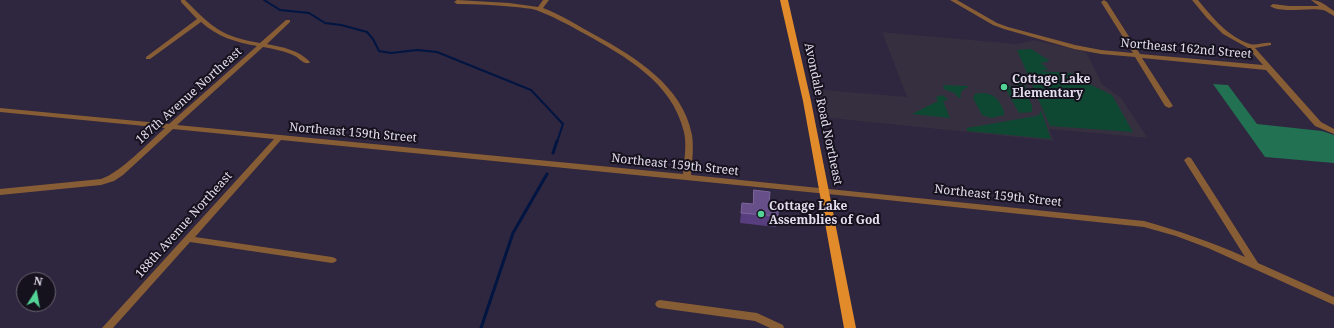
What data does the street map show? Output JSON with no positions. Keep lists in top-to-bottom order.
{
  "streets": {
    "main road": ["Avondale Road Northeast"],
    "street": [
      "Northeast 162nd Street",
      "187th Avenue Northeast",
      "Northeast 159th Street",
      "188th Avenue Northeast"
    ]
  },
  "crossings": [
    ["187th Avenue Northeast", "Northeast 159th Street"],
    ["Avondale Road Northeast", "Northeast 159th Street"],
    ["Northeast 159th Street", "188th Avenue Northeast"]
  ],
  "places": ["Cottage Lake Elementary", "Cottage Lake Assemblies of God"],
  "north": "top"
}
